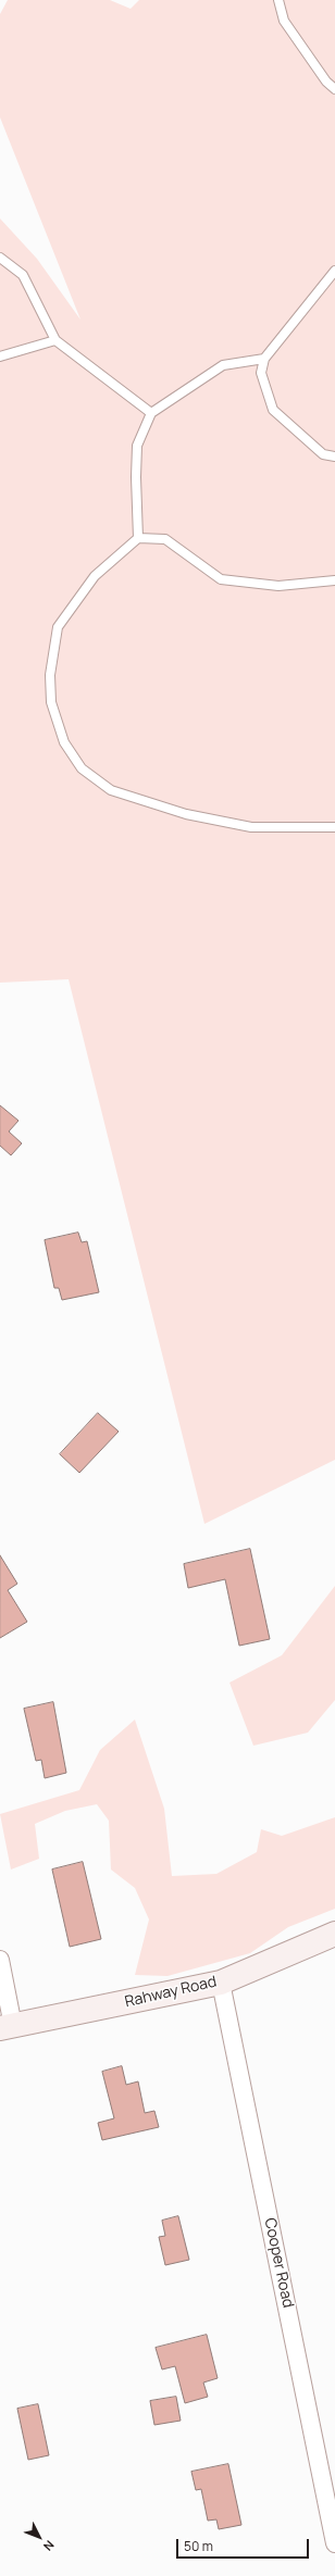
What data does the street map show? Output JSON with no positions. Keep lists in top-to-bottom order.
{
  "streets": {
    "street": ["Rahway Road", "Cooper Road"]
  },
  "crossings": [
    ["Rahway Road", "Cooper Road"]
  ],
  "scale_bar": "50 m",
  "north": "bottom right"
}
